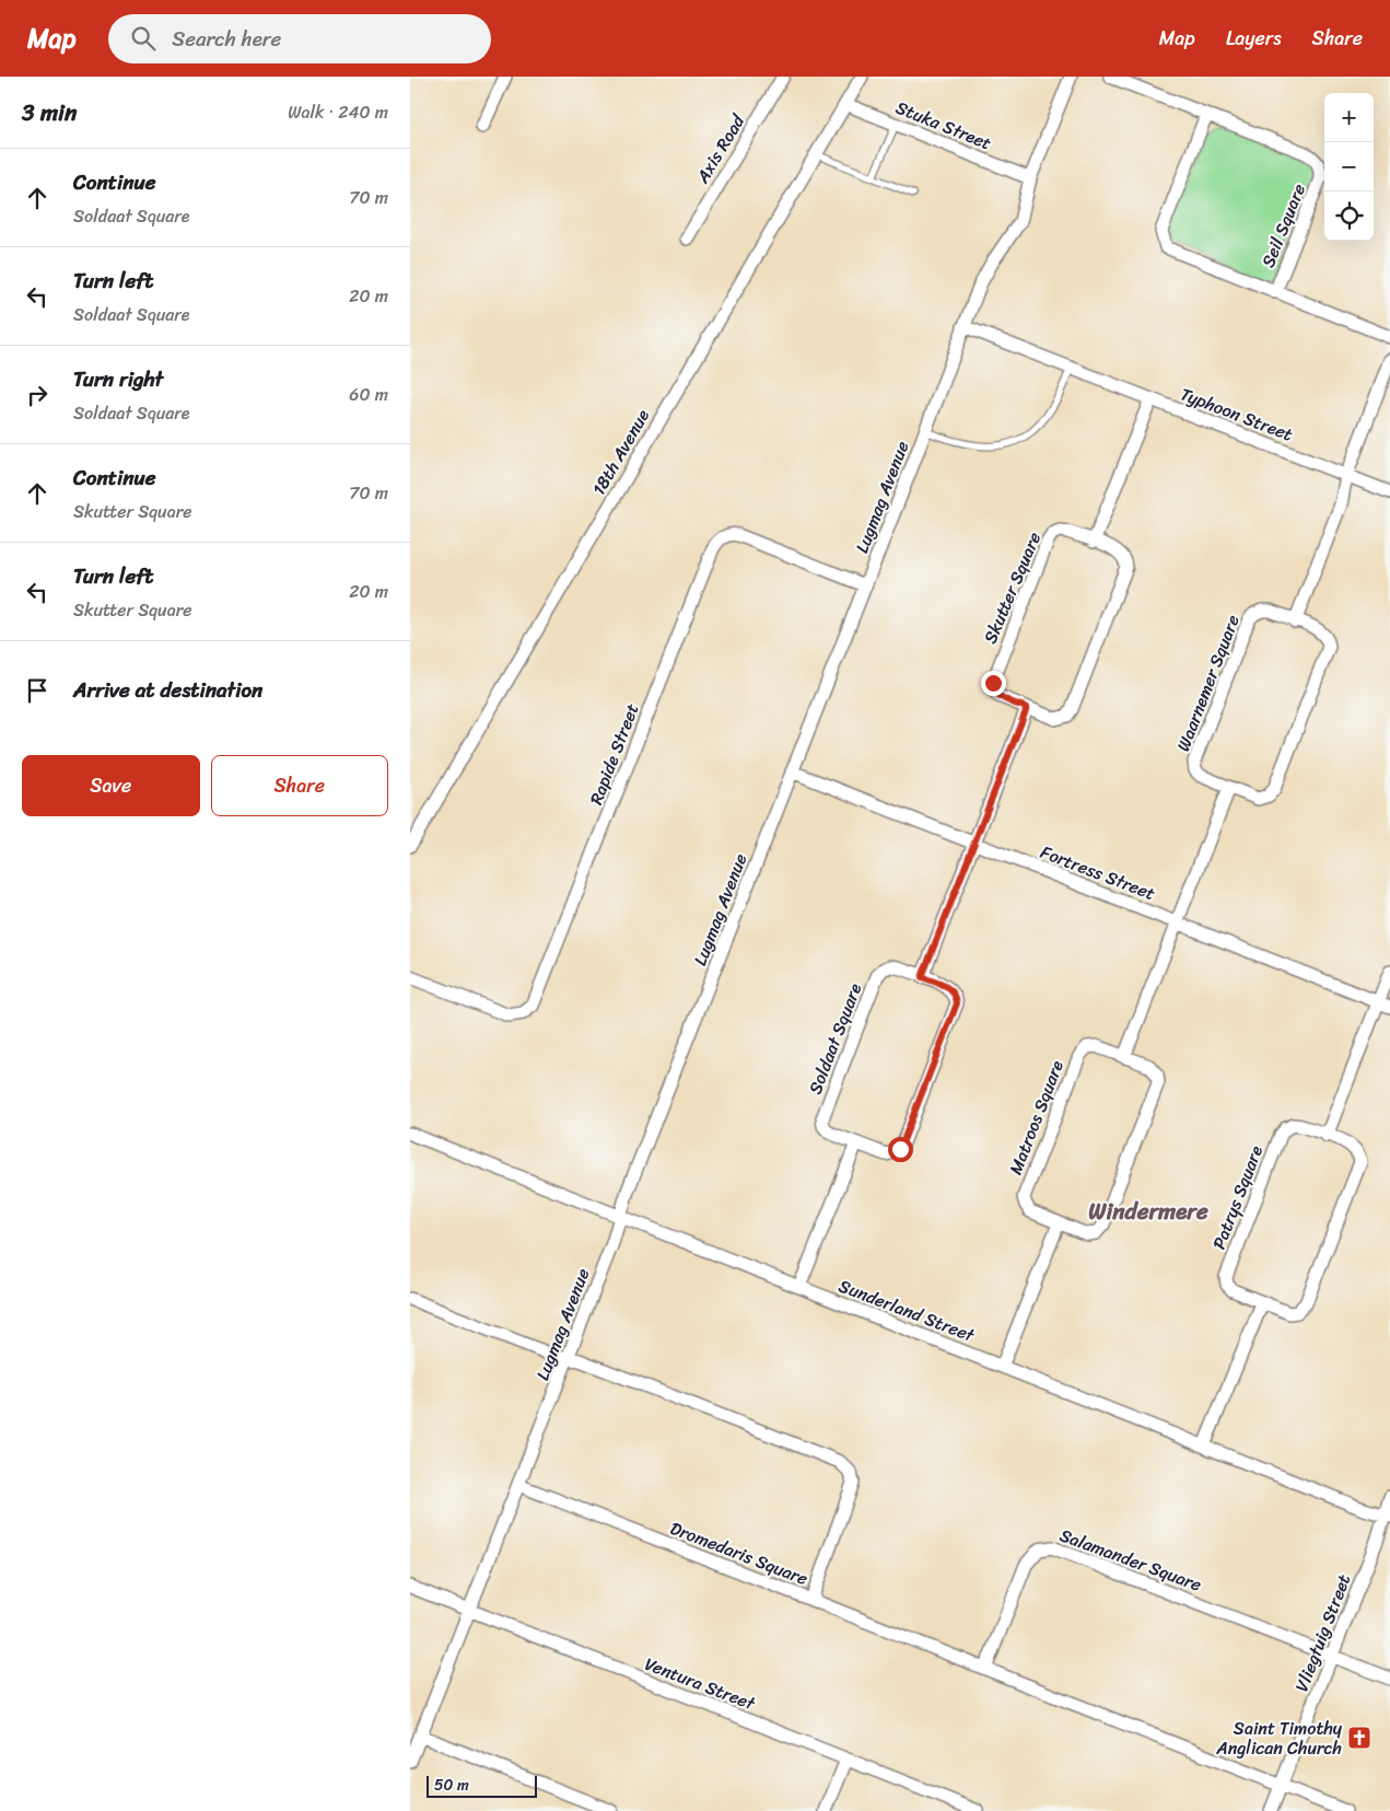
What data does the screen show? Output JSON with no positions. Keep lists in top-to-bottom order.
{
  "streets": {
    "street": [
      "Stuka Street",
      "Axis Road",
      "Seil Square",
      "Typhoon Street",
      "18th Avenue",
      "Lugmag Avenue",
      "Skutter Square",
      "Waarnemer Square",
      "Rapide Street",
      "Fortress Street",
      "Soldaat Square",
      "Matroos Square",
      "Patrys Square",
      "Sunderland Street",
      "Dromedaris Square",
      "Salamander Square",
      "Vliegtuig Street",
      "Ventura Street"
    ]
  },
  "crossings": [
    ["Stuka Street", "18th Avenue"],
    ["Stuka Street", "Lugmag Avenue"],
    ["Typhoon Street", "Lugmag Avenue"],
    ["Lugmag Avenue", "Rapide Street"],
    ["Lugmag Avenue", "Fortress Street"],
    ["Lugmag Avenue", "Sunderland Street"],
    ["Lugmag Avenue", "Dromedaris Square"],
    ["Lugmag Avenue", "Ventura Street"],
    ["Sunderland Street", "Vliegtuig Street"],
    ["Salamander Square", "Vliegtuig Street"]
  ],
  "districts": ["Windermere"],
  "places": {
    "church": ["Saint Timothy Anglican Church"]
  },
  "scale_bar": "50 m",
  "page": {
    "header": "Map",
    "search": "Search here",
    "nav": ["Map", "Layers", "Share"],
    "heading": ["3 min", "Walk · 240 m"],
    "map_buttons": ["+", "−"],
    "list": [
      ["Continue", "Soldaat Square", "70 m"],
      ["Turn left", "Soldaat Square", "20 m"],
      ["Turn right", "Soldaat Square", "60 m"],
      ["Continue", "Skutter Square", "70 m"],
      ["Turn left", "Skutter Square", "20 m"],
      "Arrive at destination"
    ],
    "buttons": ["Save", "Share"],
    "scale": "50 m"
  }
}
